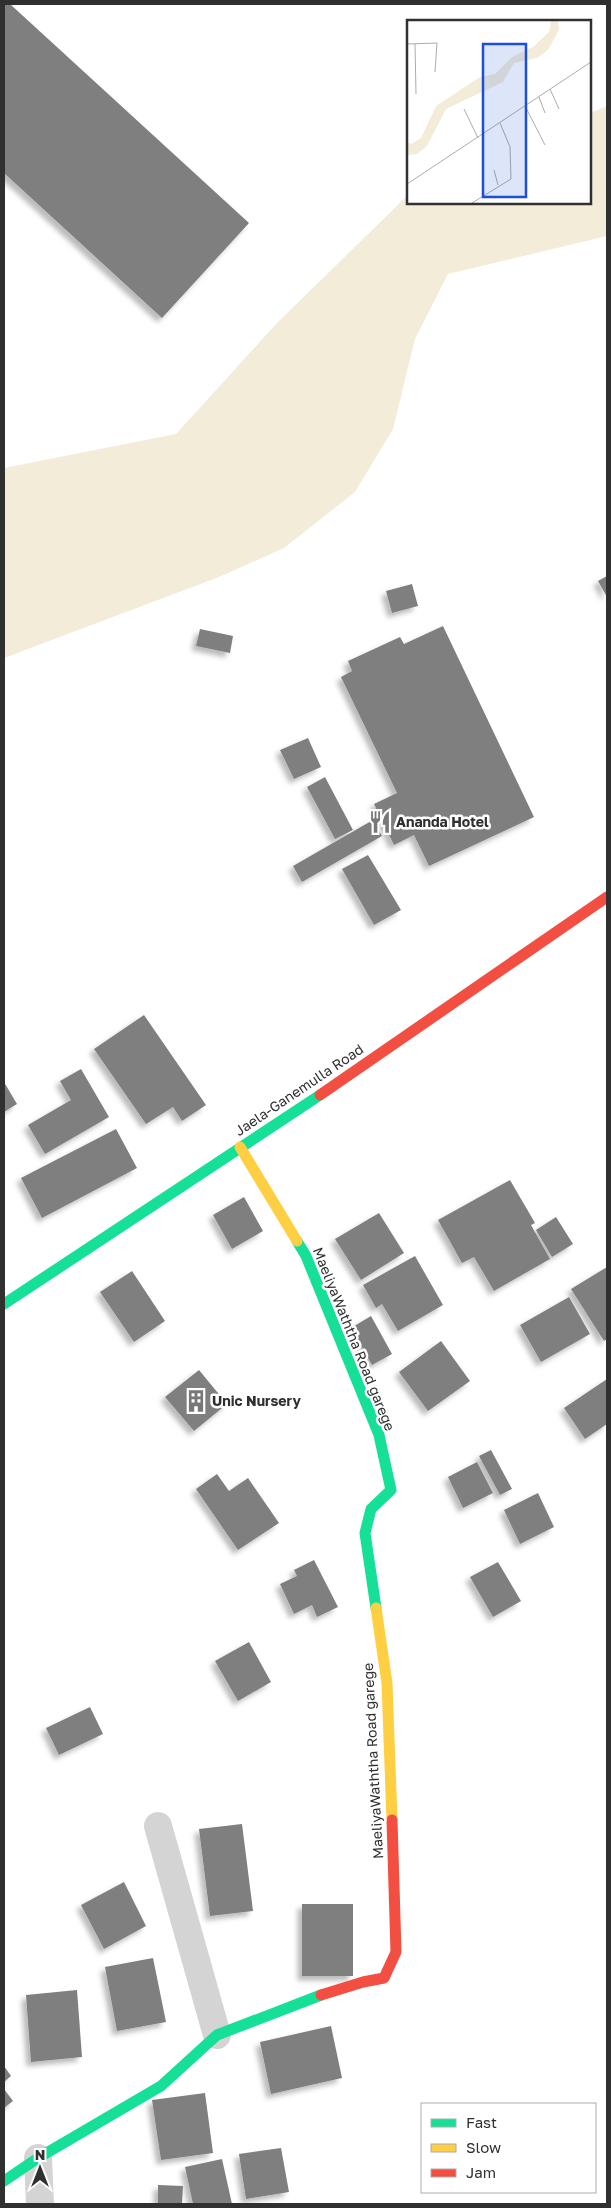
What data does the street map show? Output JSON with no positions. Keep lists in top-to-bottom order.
{
  "streets": {
    "street": ["Jaela-Ganemulla Road", "MaeliyaWaththa Road garege"]
  },
  "crossings": [
    ["Jaela-Ganemulla Road", "MaeliyaWaththa Road garege"]
  ],
  "places": {
    "restaurant": ["Ananda Hotel"],
    "building": ["Unic Nursery"]
  },
  "legend": ["Fast", "Slow", "Jam"],
  "north": "top"
}
